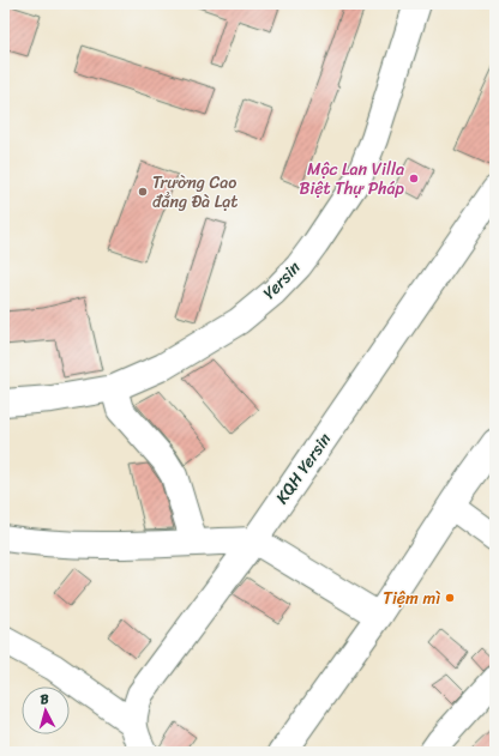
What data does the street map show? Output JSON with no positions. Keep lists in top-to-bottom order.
{
  "streets": {
    "street": ["Yersin", "KQH Yersin"]
  },
  "places": ["Mộc Lan Villa Biệt Thự Pháp", "Trường Cao đẳng Đà Lạt", "Tiệm mì"],
  "north": "top"
}
